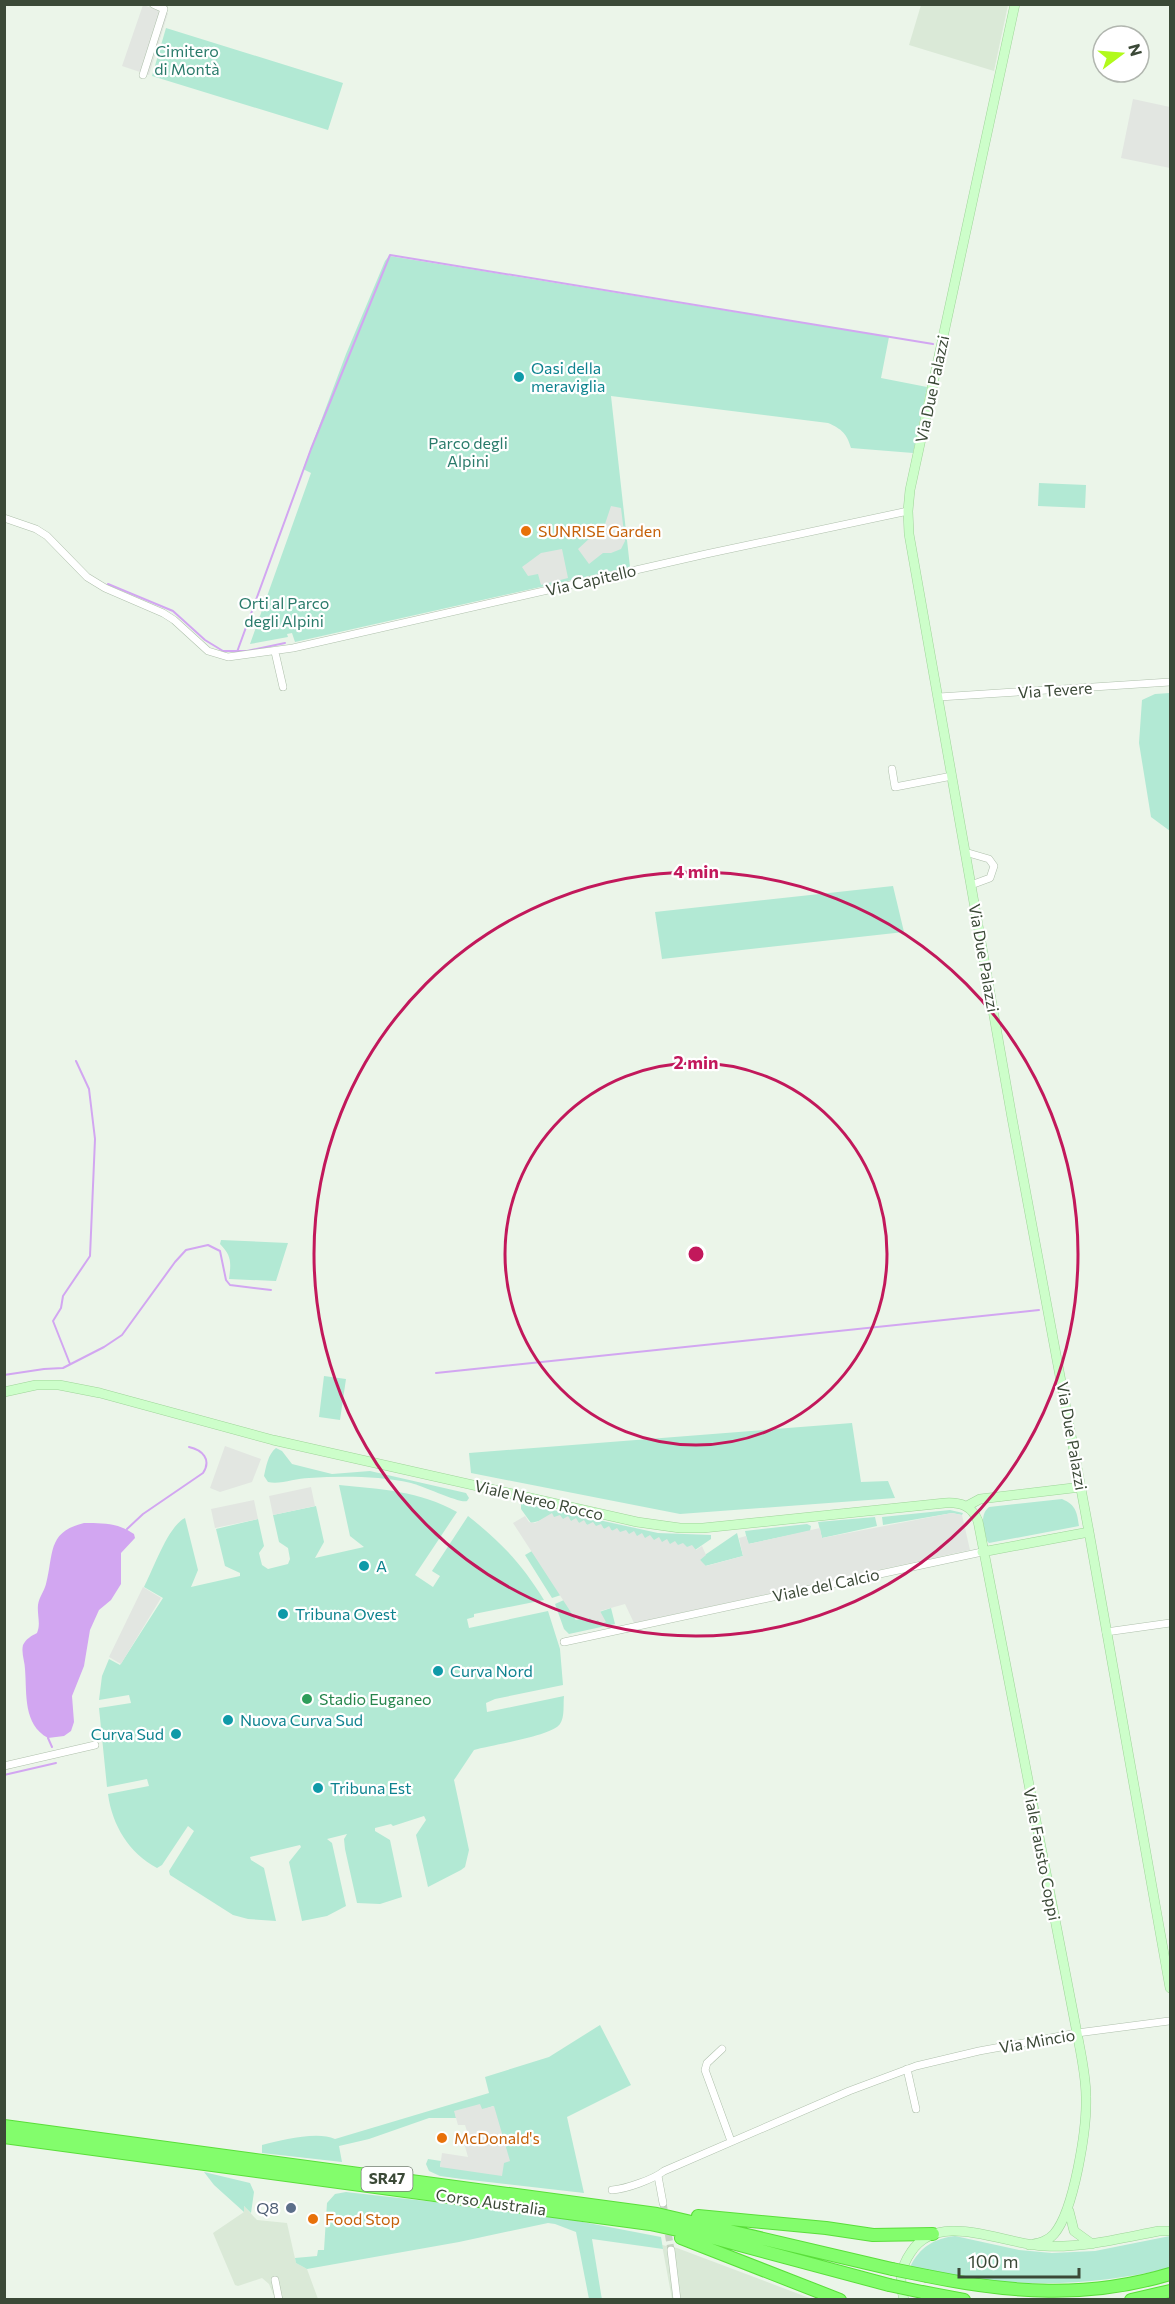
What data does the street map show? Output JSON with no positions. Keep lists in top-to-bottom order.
{
  "streets": {
    "highway": ["SR47", "Corso Australia"],
    "street": [
      "Via Due Palazzi",
      "Via Capitello",
      "Via Tevere",
      "Viale Nereo Rocco",
      "Viale del Calcio",
      "Viale Fausto Coppi",
      "Via Mincio"
    ]
  },
  "crossings": [
    ["Via Due Palazzi", "Via Capitello"],
    ["Via Due Palazzi", "Via Tevere"],
    ["Via Due Palazzi", "Viale Nereo Rocco"],
    ["Via Due Palazzi", "Viale del Calcio"],
    ["Viale Nereo Rocco", "Viale Fausto Coppi"],
    ["Viale del Calcio", "Viale Fausto Coppi"],
    ["Viale Fausto Coppi", "Via Mincio"],
    ["Viale Fausto Coppi", "SR47"],
    ["SR47", "Corso Australia"]
  ],
  "parks": ["Cimitero di Montà", "Parco degli Alpini", "Orti al Parco degli Alpini"],
  "places": [
    "Oasi della meraviglia",
    "SUNRISE Garden",
    "A",
    "Tribuna Ovest",
    "Curva Nord",
    "Stadio Euganeo",
    "Nuova Curva Sud",
    "Curva Sud",
    "Tribuna Est",
    "McDonald's",
    "Q8",
    "Food Stop"
  ],
  "scale_bar": "100 m",
  "north": "right",
  "rings": ["4 min", "2 min"]
}
